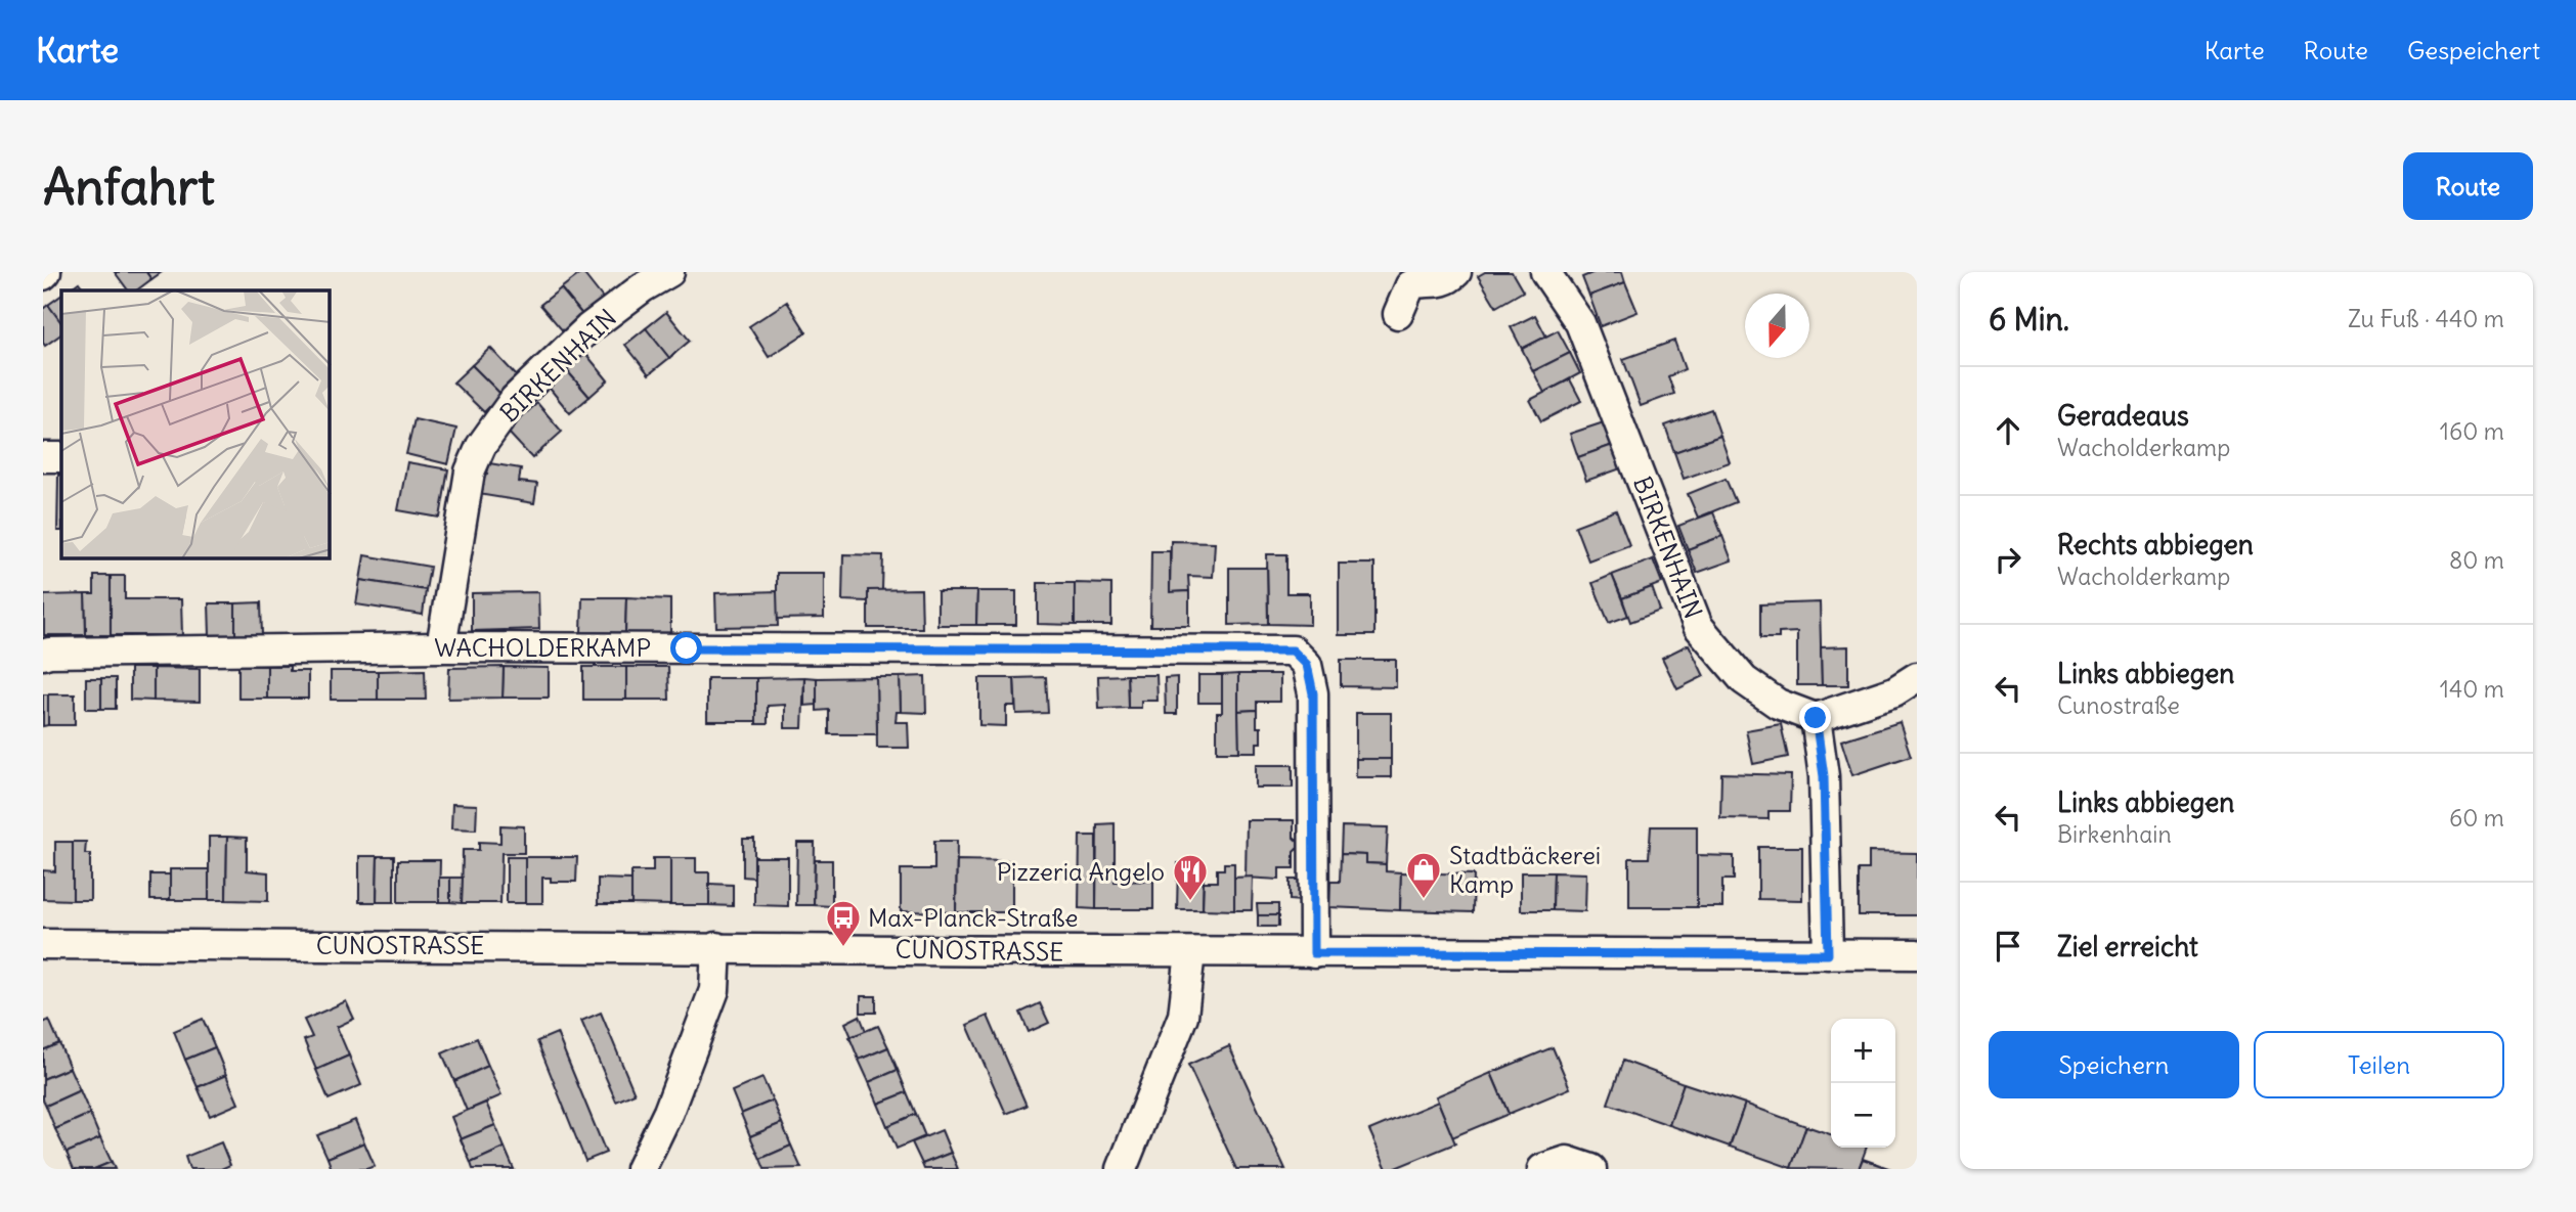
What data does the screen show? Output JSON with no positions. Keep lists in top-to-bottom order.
{
  "streets": {
    "street": ["BIRKENHAIN", "WACHOLDERKAMP", "CUNOSTRASSE"]
  },
  "crossings": [
    ["BIRKENHAIN", "WACHOLDERKAMP"],
    ["WACHOLDERKAMP", "CUNOSTRASSE"]
  ],
  "places": {
    "shop": ["Stadtbäckerei Kamp"],
    "restaurant": ["Pizzeria Angelo"],
    "bus stop": ["Max-Planck-Straße"]
  },
  "north": "bottom",
  "page": {
    "header": "Karte",
    "nav": ["Karte", "Route", "Gespeichert"],
    "buttons": [
      "Route",
      ["Speichern", "Teilen"]
    ],
    "title": "Anfahrt",
    "heading": ["6 Min.", "Zu Fuß · 440 m"],
    "list": [
      ["Geradeaus", "Wacholderkamp", "160 m"],
      ["Rechts abbiegen", "Wacholderkamp", "80 m"],
      ["Links abbiegen", "Cunostraße", "140 m"],
      ["Links abbiegen", "Birkenhain", "60 m"],
      "Ziel erreicht"
    ],
    "map_buttons": ["+", "−"]
  }
}
